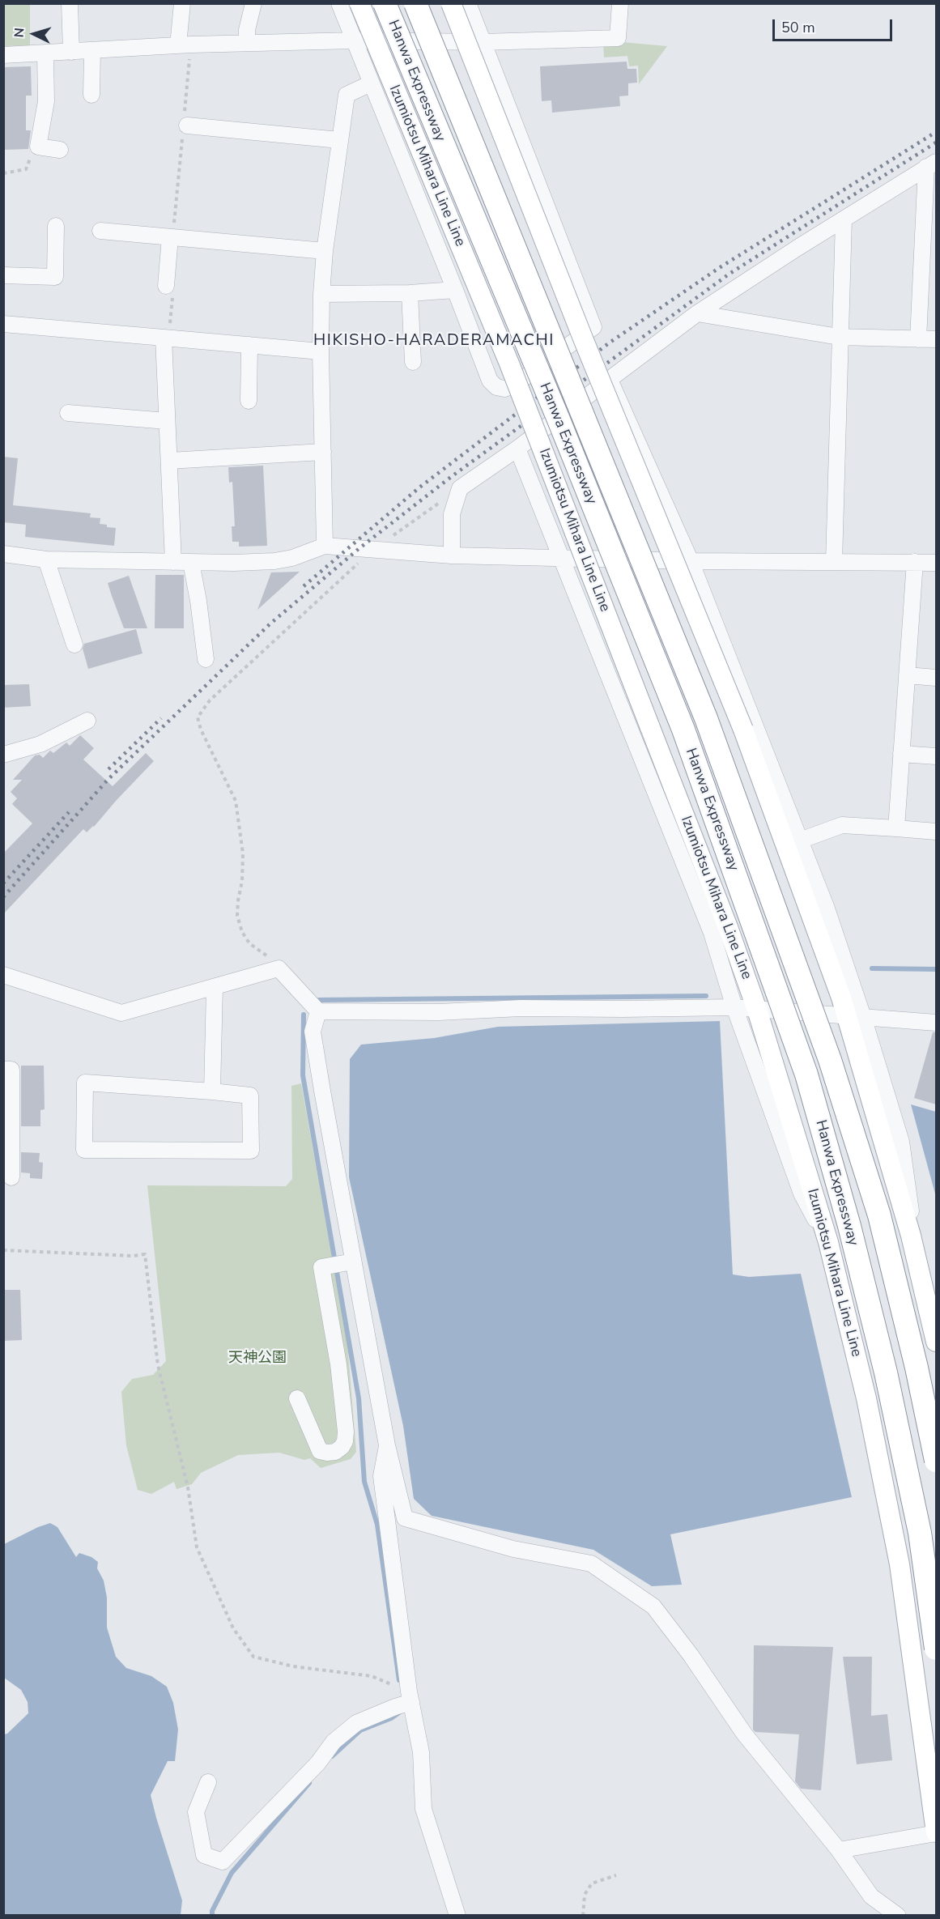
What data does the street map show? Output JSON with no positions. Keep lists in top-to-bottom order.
{
  "streets": {
    "highway": ["Hanwa Expressway"],
    "main road": ["Izumiotsu Mihara Line Line"]
  },
  "districts": ["HIKISHO-HARADERAMACHI"],
  "parks": ["天神公園"],
  "scale_bar": "50 m",
  "north": "left"
}
